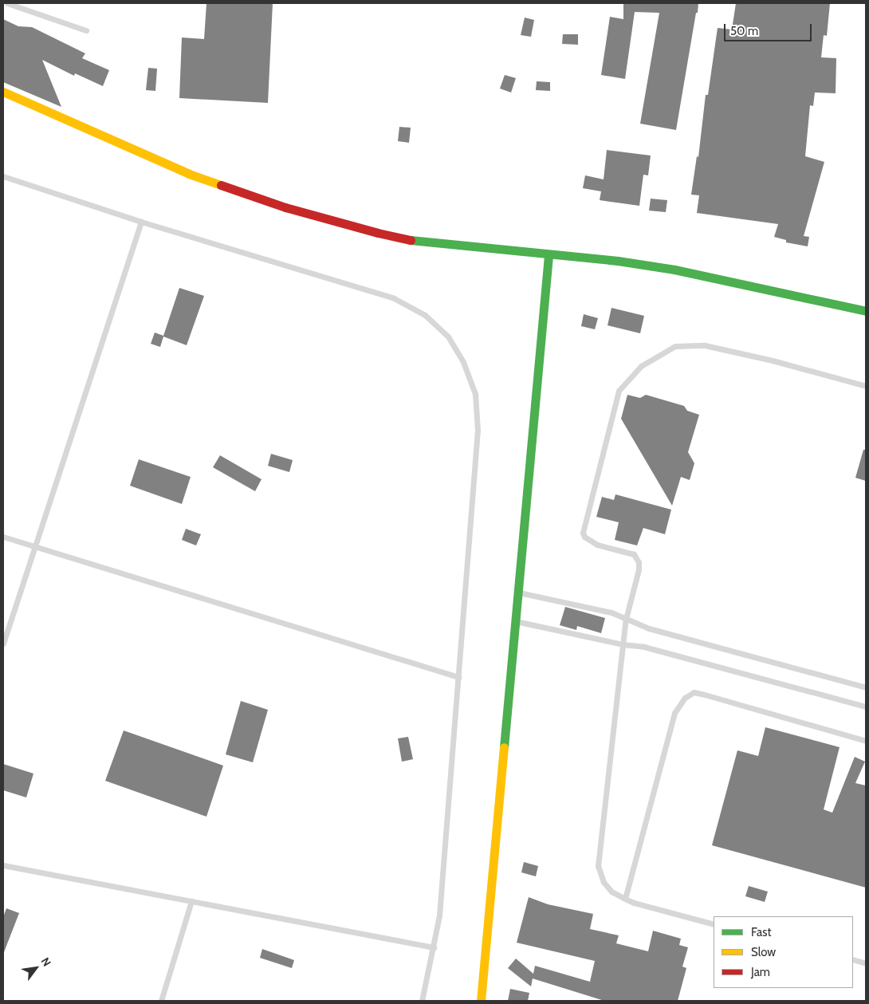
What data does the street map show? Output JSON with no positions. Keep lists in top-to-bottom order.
{
  "legend": ["Fast", "Slow", "Jam"],
  "scale_bar": "50 m",
  "north": "top right"
}
